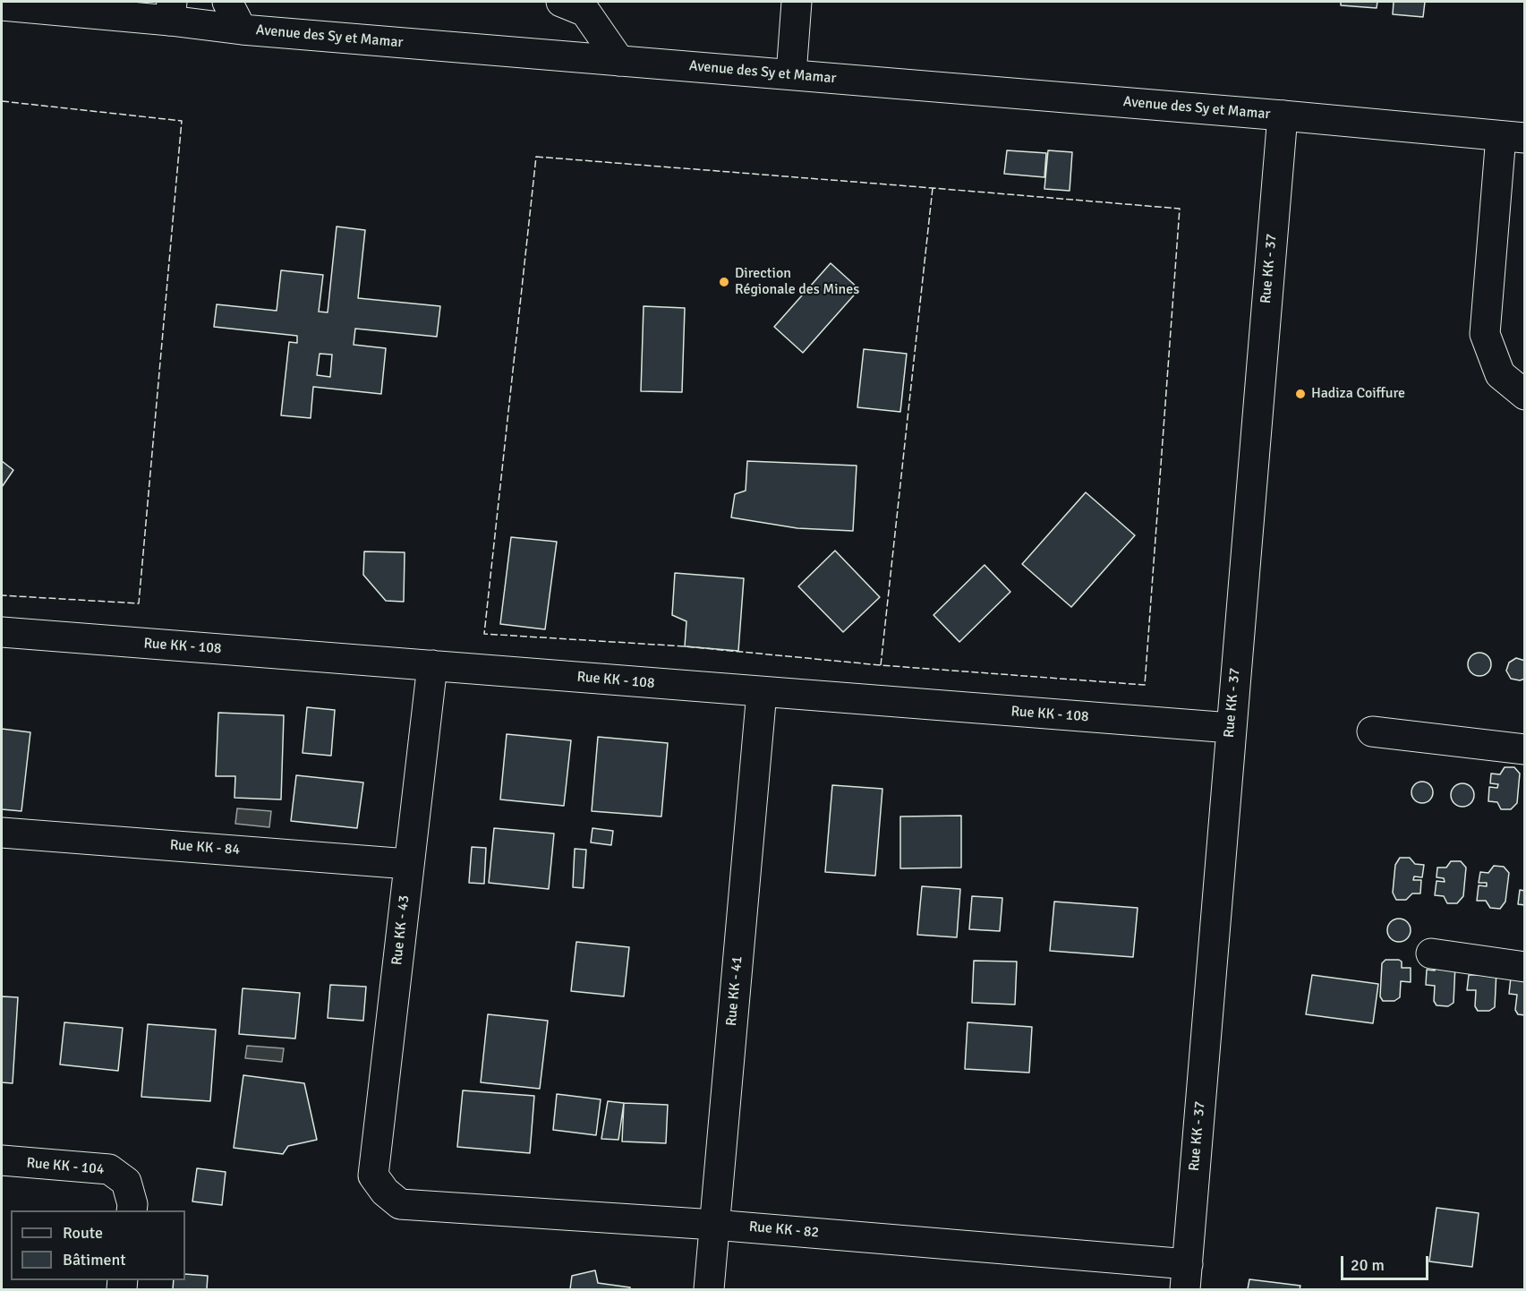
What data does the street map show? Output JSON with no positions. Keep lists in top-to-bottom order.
{
  "streets": {
    "main road": [
      "Avenue des Sy et Mamar",
      "Rue KK - 37",
      "Rue KK - 108",
      "Rue KK - 84",
      "Rue KK - 43",
      "Rue KK - 41",
      "Rue KK - 104",
      "Rue KK - 82"
    ]
  },
  "crossings": [
    ["Avenue des Sy et Mamar", "Rue KK - 37"],
    ["Rue KK - 37", "Rue KK - 108"],
    ["Rue KK - 37", "Rue KK - 82"],
    ["Rue KK - 108", "Rue KK - 43"],
    ["Rue KK - 108", "Rue KK - 41"],
    ["Rue KK - 84", "Rue KK - 43"],
    ["Rue KK - 43", "Rue KK - 82"],
    ["Rue KK - 41", "Rue KK - 82"]
  ],
  "places": ["Direction Régionale des Mines", "Hadiza Coiffure"],
  "legend": ["Route", "Bâtiment"],
  "scale_bar": "20 m"
}
